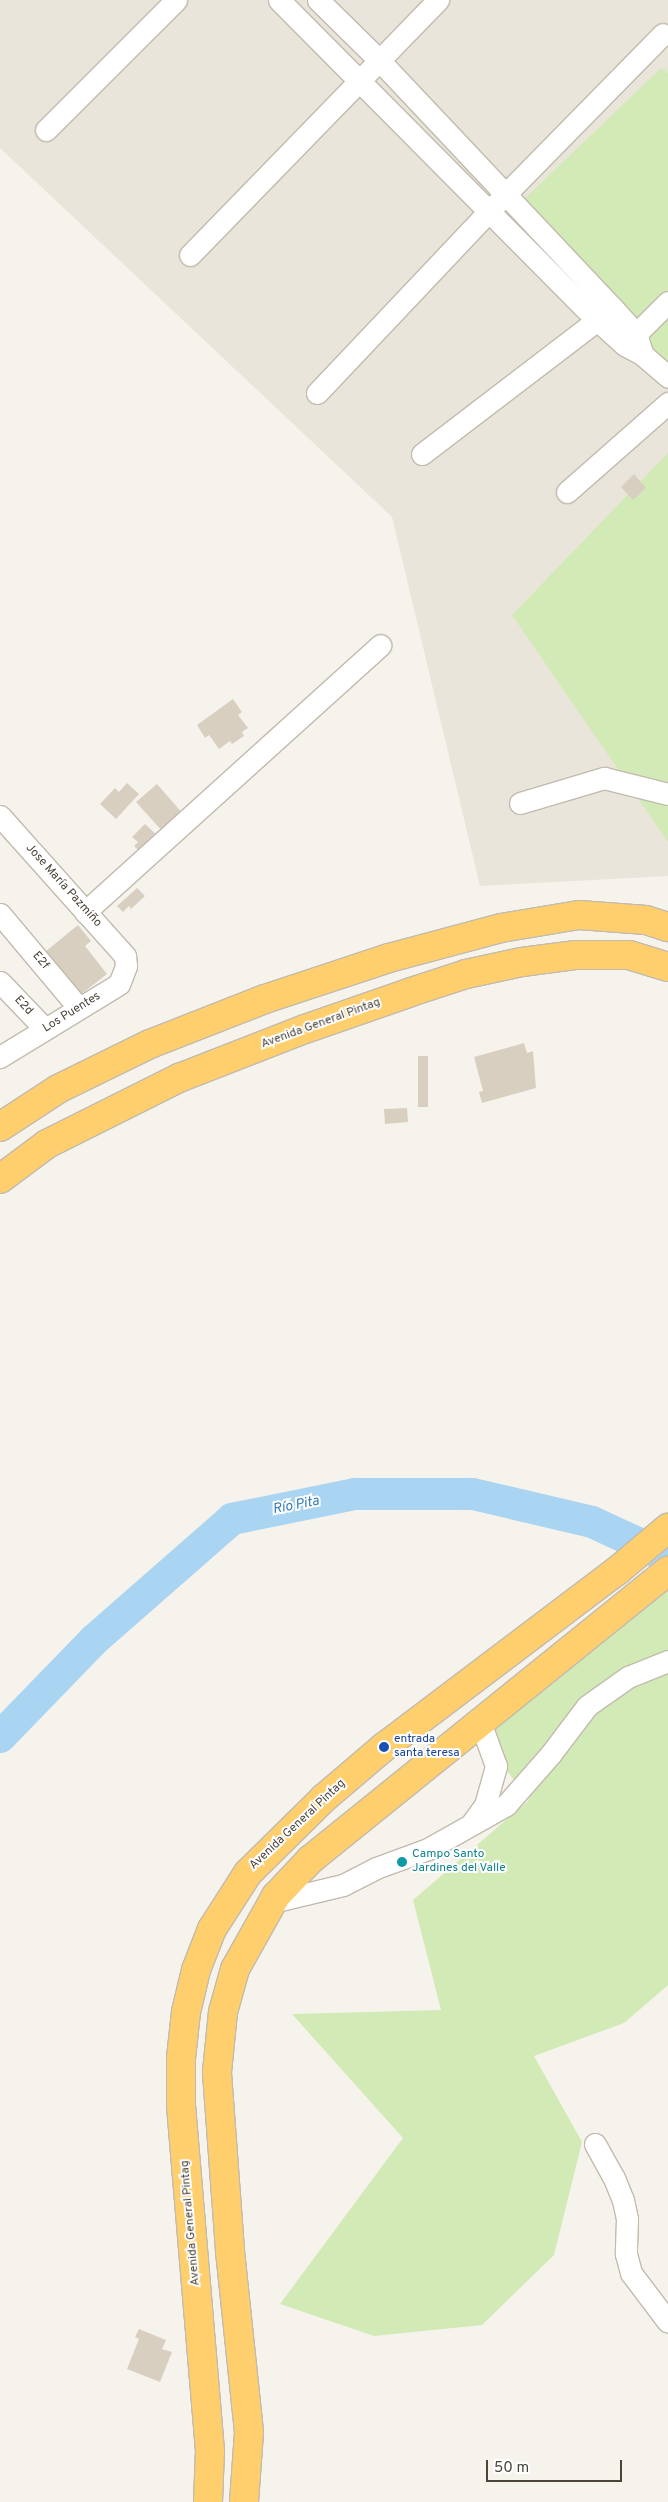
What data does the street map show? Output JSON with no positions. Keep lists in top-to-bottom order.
{
  "streets": {
    "highway": ["Avenida General Pintag"],
    "street": [
      "Jose María Pazmiño",
      "E2f",
      "E2d",
      "Los Puentes"
    ]
  },
  "crossings": [
    ["Jose María Pazmiño", "Los Puentes"],
    ["E2f", "Los Puentes"],
    ["E2d", "Los Puentes"]
  ],
  "water": ["Río Pita"],
  "places": ["entrada santa teresa", "Campo Santo Jardines del Valle"],
  "scale_bar": "50 m"
}
